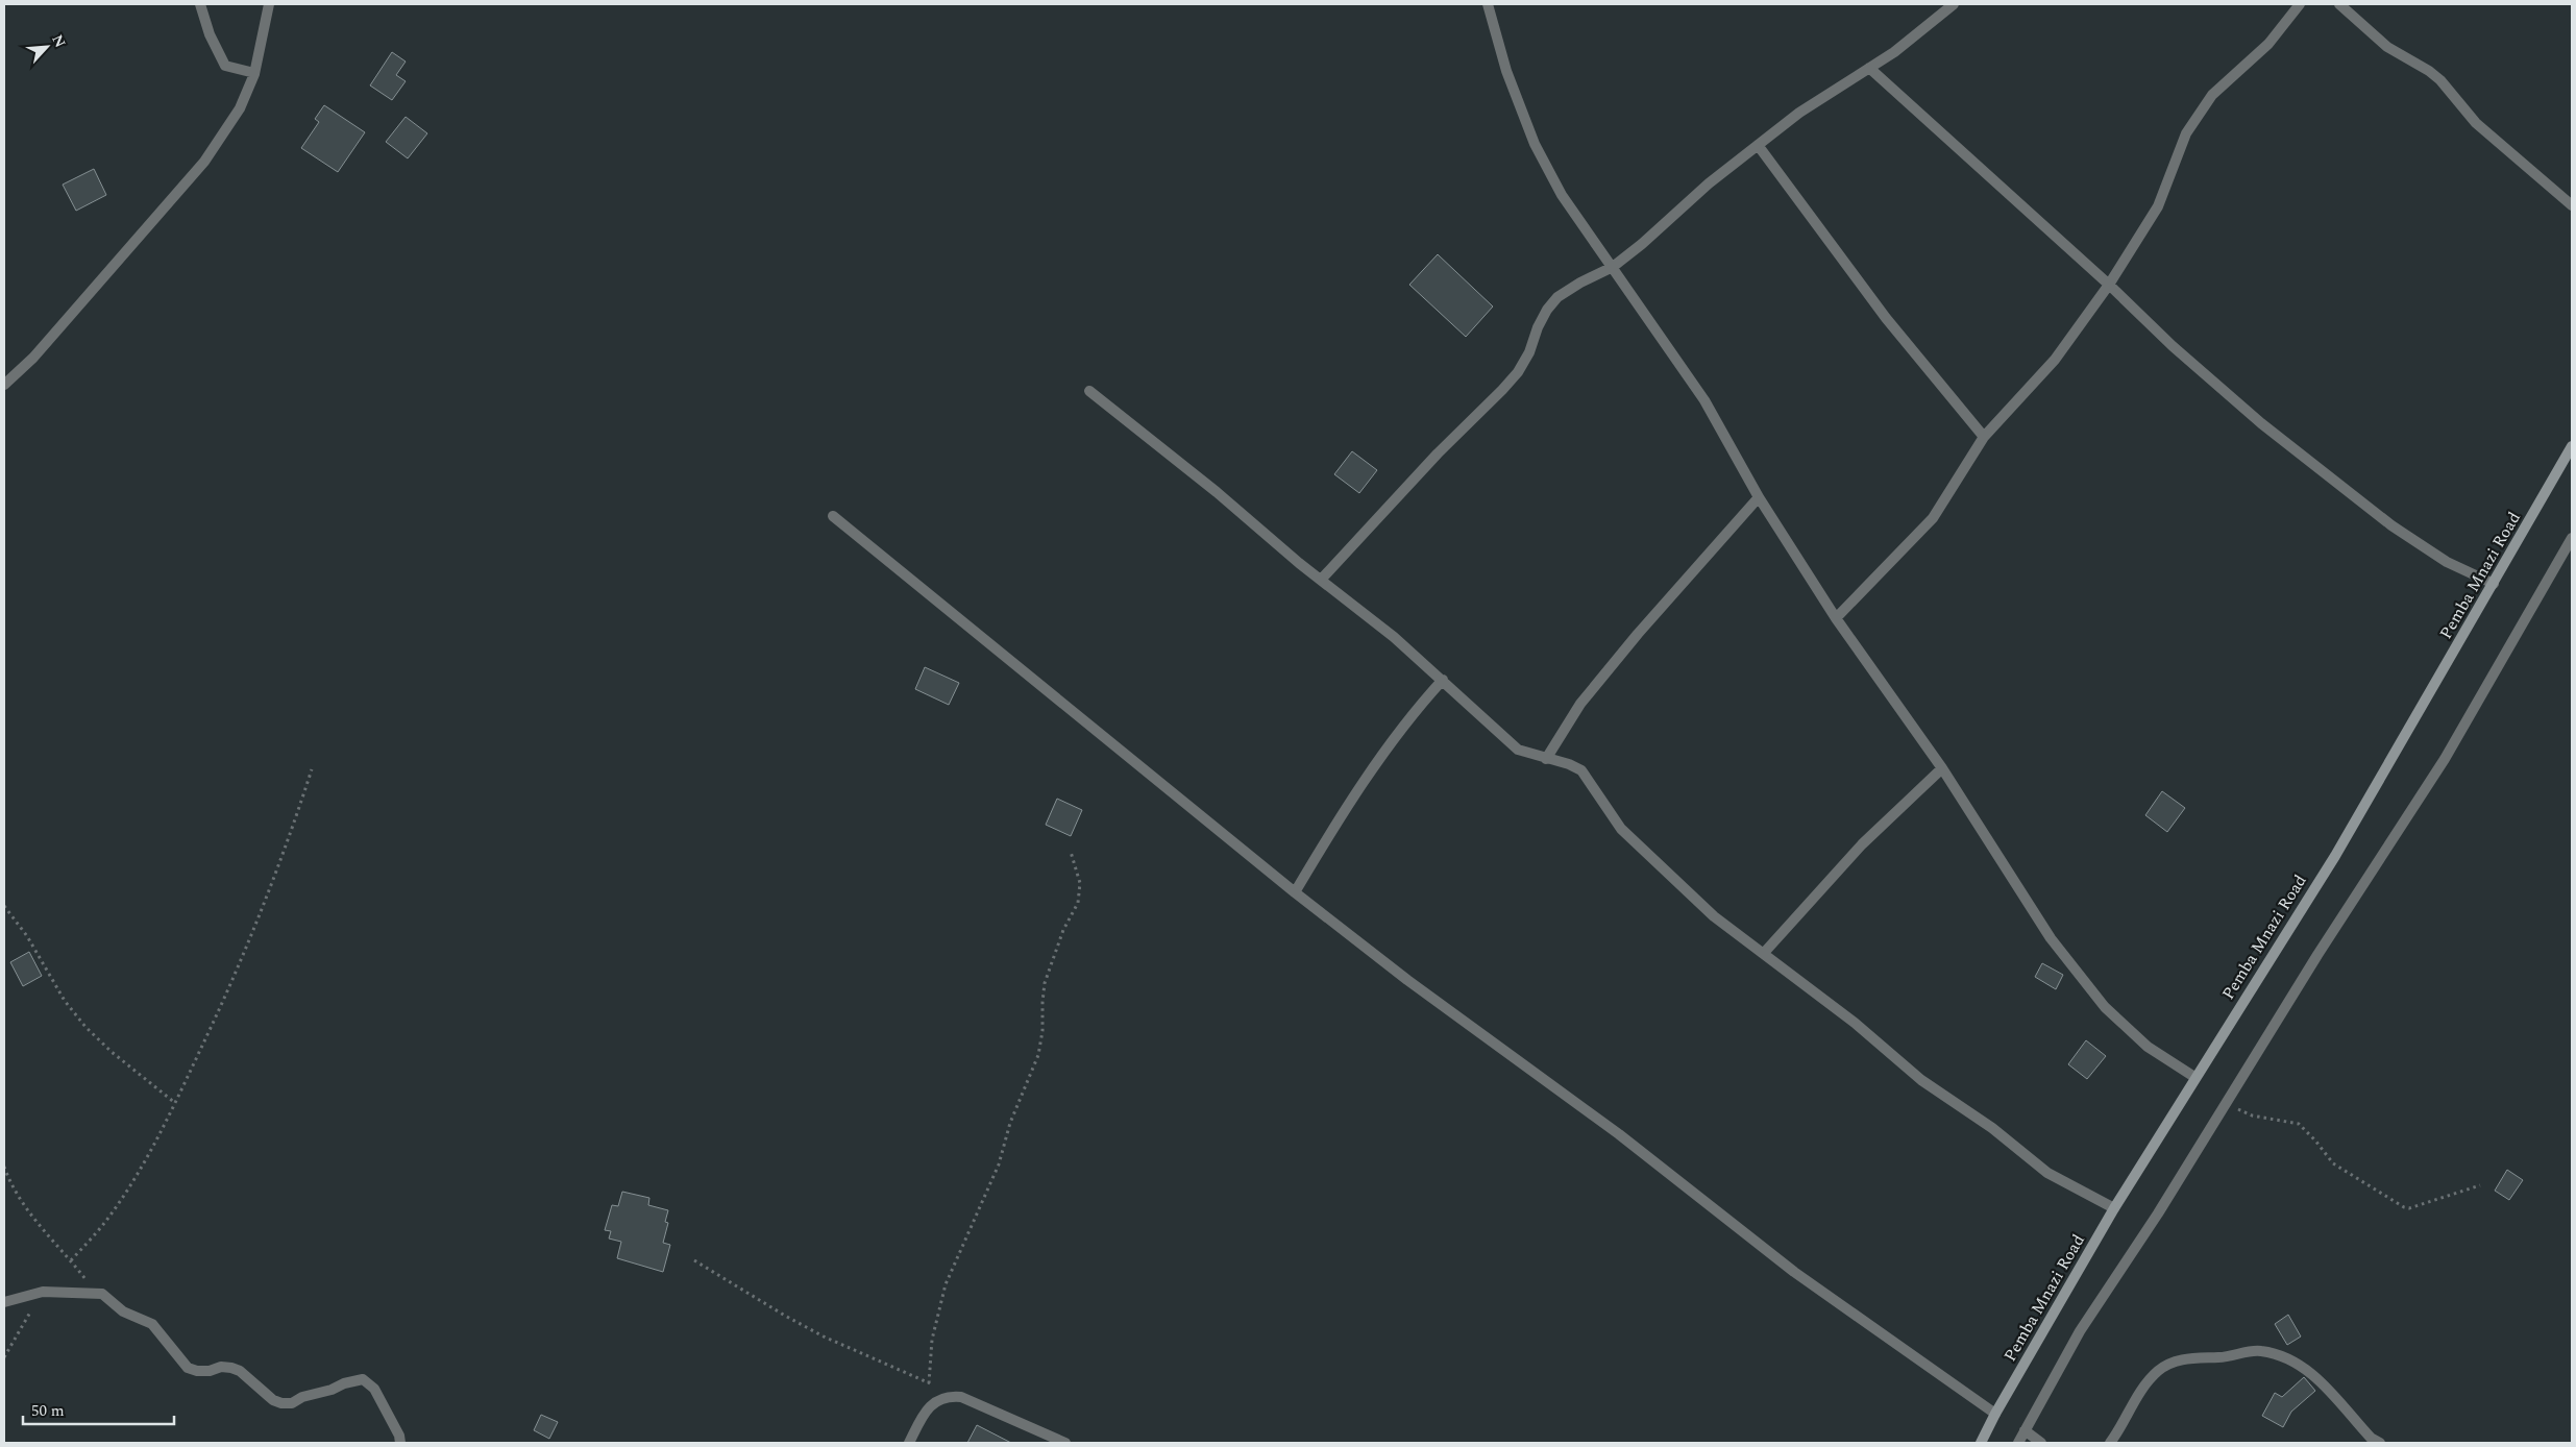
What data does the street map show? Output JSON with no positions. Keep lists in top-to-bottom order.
{
  "streets": {
    "main road": ["Pemba Mnazi Road"]
  },
  "scale_bar": "50 m",
  "north": "top right"
}
